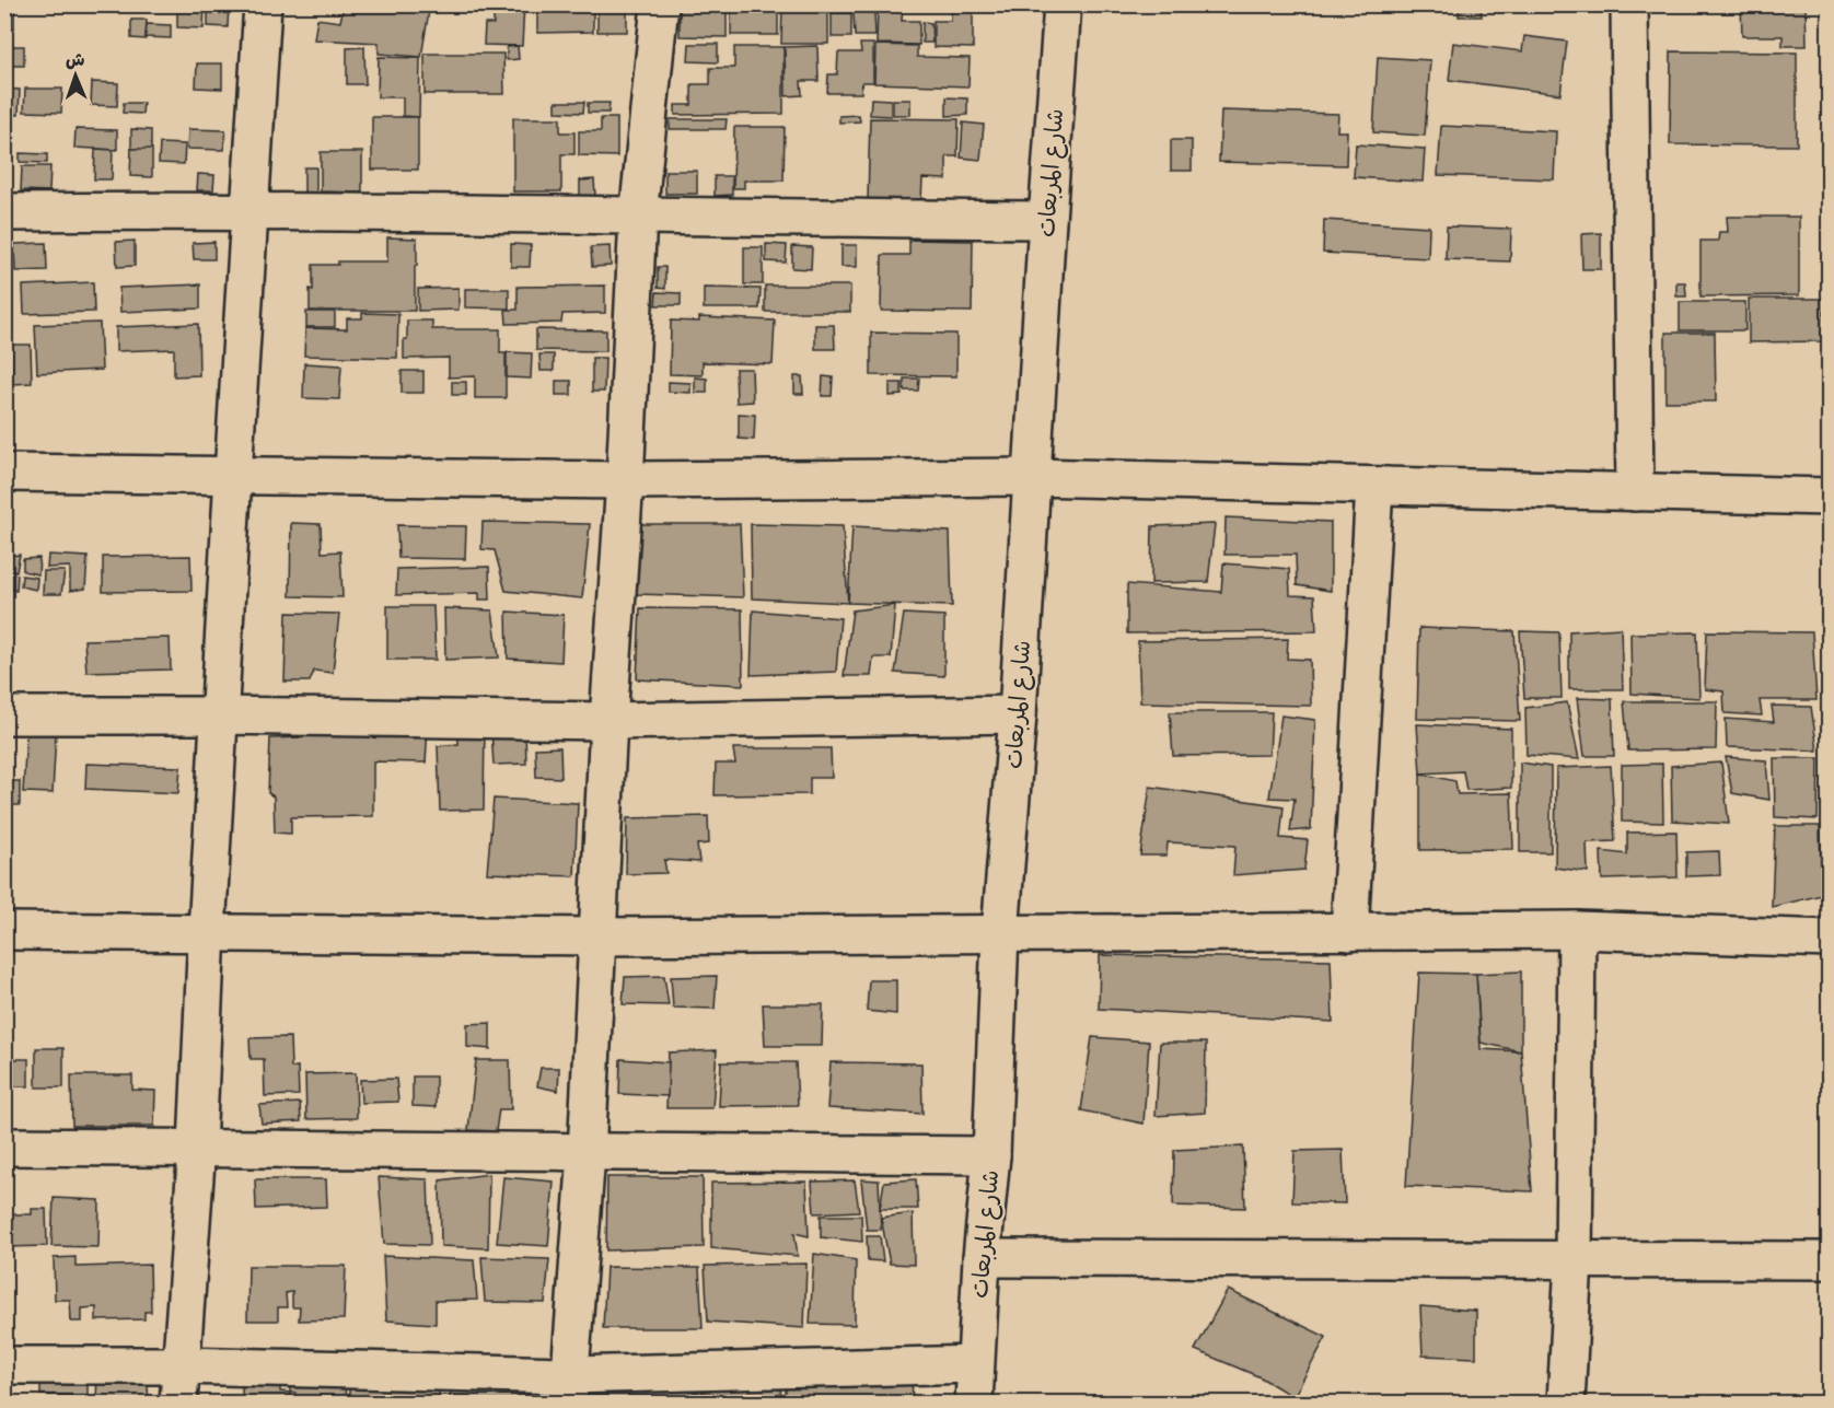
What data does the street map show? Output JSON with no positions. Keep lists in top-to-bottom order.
{
  "streets": {
    "street": ["شارع المربعات"]
  },
  "north": "top"
}
